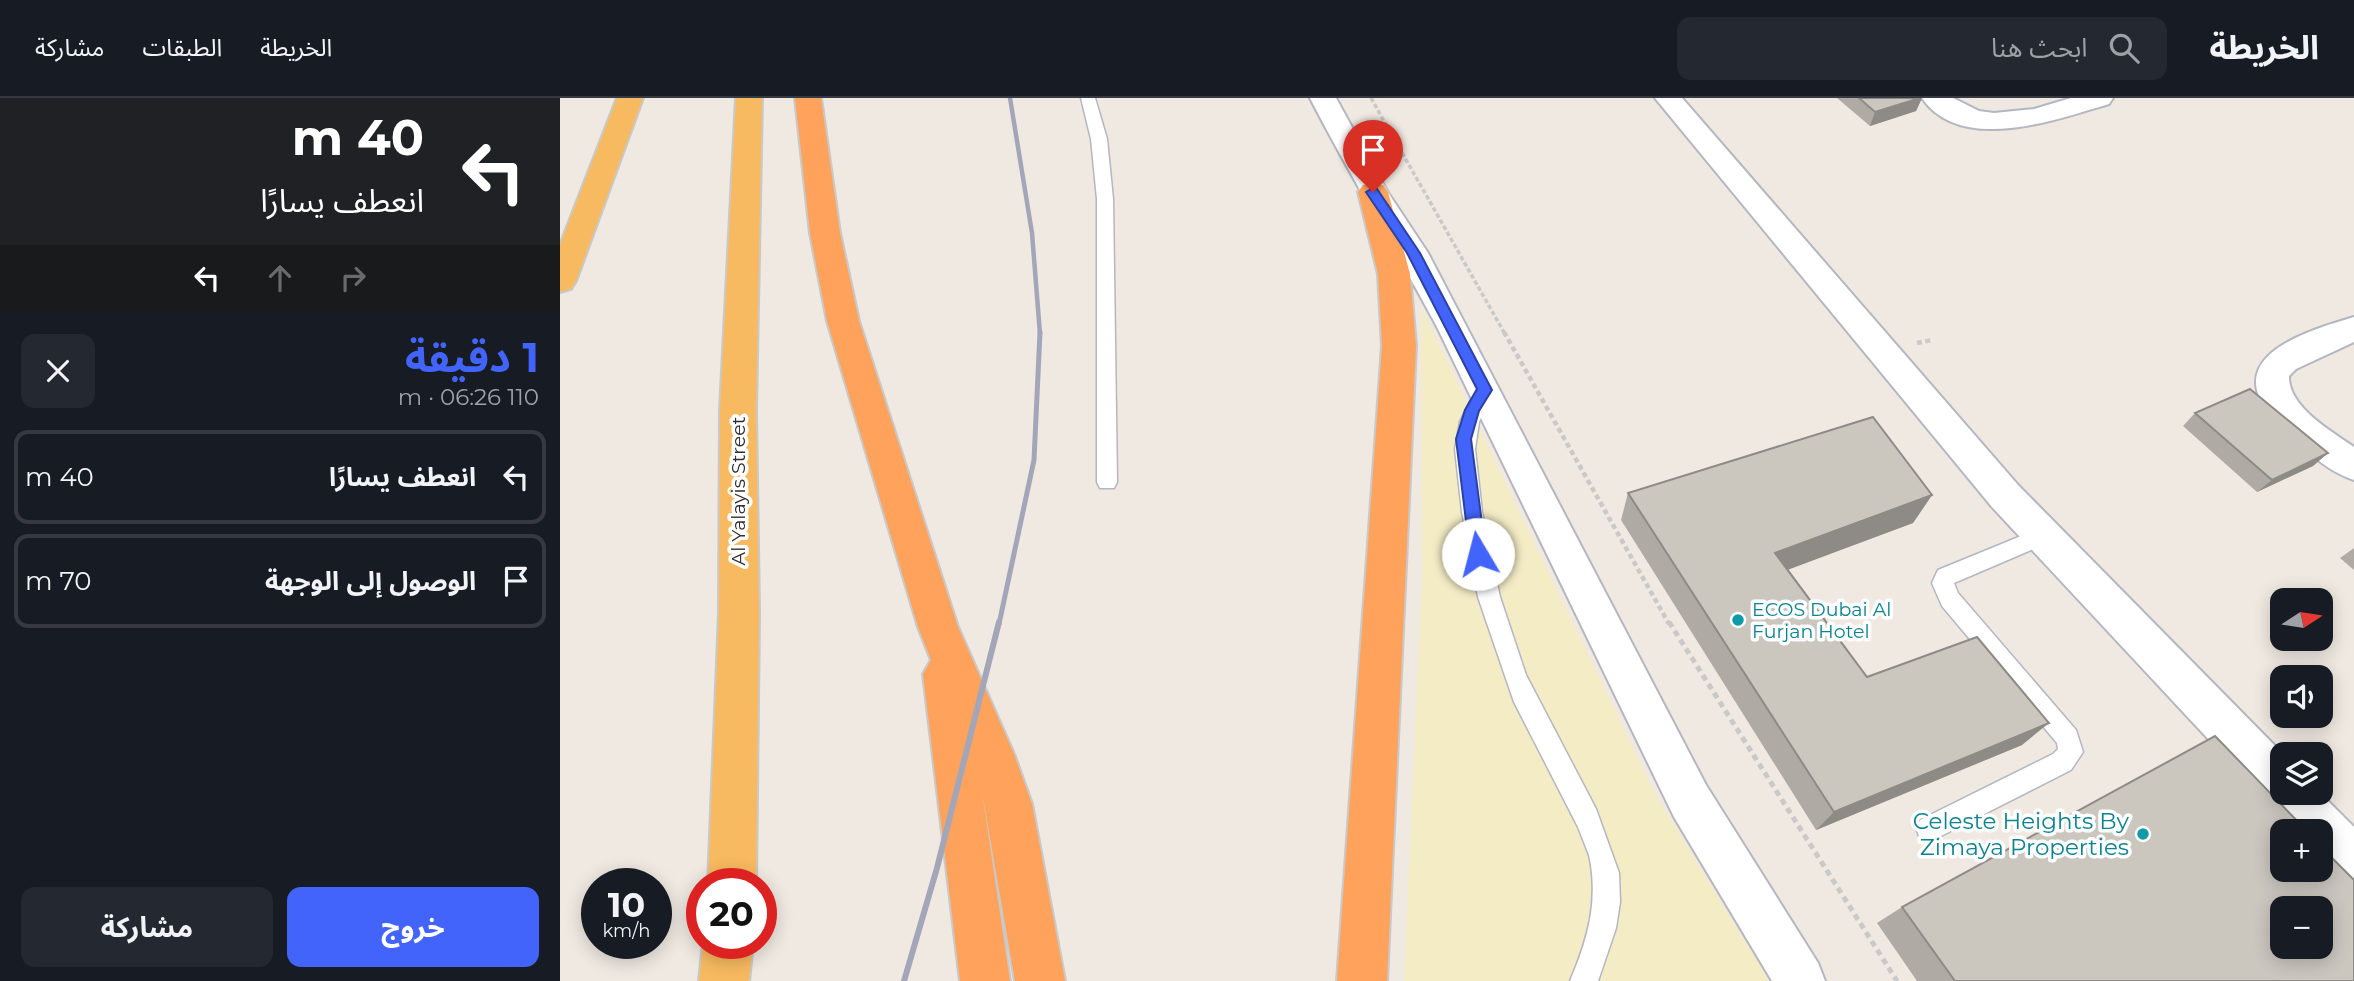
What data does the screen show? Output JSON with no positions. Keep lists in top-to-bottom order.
{
  "streets": {
    "highway": ["Al Yalayis Street"]
  },
  "places": ["ECOS Dubai Al Furjan Hotel", "Celeste Heights By Zimaya Properties"],
  "north": "right",
  "page": {
    "header": "الخريطة",
    "search": "ابحث هنا",
    "nav": ["الخريطة", "الطبقات", "مشاركة"],
    "turn": ["40 m", "انعطف يسارًا"],
    "heading": ["1 دقيقة", "110 m · 06:26"],
    "list": [
      {
        "name": "انعطف يسارًا",
        "value": "40 m"
      },
      {
        "name": "الوصول إلى الوجهة",
        "value": "70 m"
      }
    ],
    "map_buttons": ["+", "−"],
    "speed": "10 km/h",
    "limit": "20",
    "buttons": ["خروج", "مشاركة"]
  }
}
